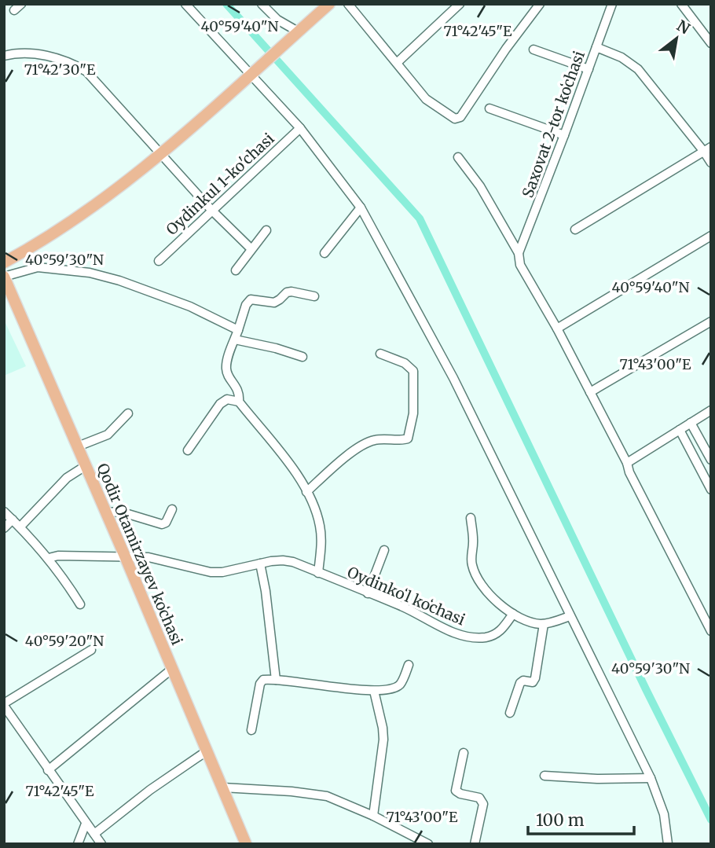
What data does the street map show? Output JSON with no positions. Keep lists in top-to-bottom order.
{
  "streets": {
    "main road": ["Qodir Otamirzayev koʻchasi"],
    "street": ["Saxovat 2-tor koʻchasi", "Oydinkul 1-ko'chasi", "Oydinkoʻl koʻchasi"]
  },
  "crossings": [
    ["Qodir Otamirzayev koʻchasi", "Oydinkoʻl koʻchasi"]
  ],
  "scale_bar": "100 m",
  "north": "top right",
  "coordinates": [
    "40°59'40\"N",
    "71°42'45\"E",
    "71°42'30\"E",
    "40°59'30\"N",
    "71°43'00\"E",
    "40°59'20\"N"
  ]
}
